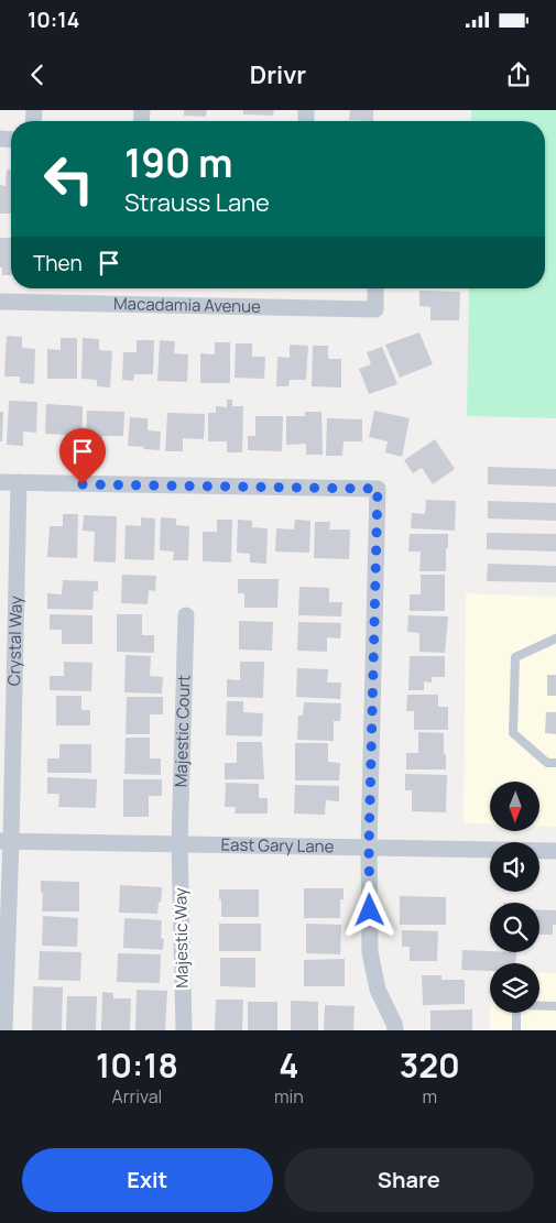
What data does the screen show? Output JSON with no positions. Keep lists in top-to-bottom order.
{
  "streets": {
    "street": [
      "Macadamia Avenue",
      "Crystal Way",
      "Majestic Court",
      "East Gary Lane",
      "Majestic Way"
    ]
  },
  "crossings": [
    ["Crystal Way", "East Gary Lane"],
    ["Majestic Court", "East Gary Lane"],
    ["Majestic Court", "Majestic Way"],
    ["East Gary Lane", "Majestic Way"]
  ],
  "north": "bottom",
  "page": {
    "status": "10:14",
    "header": "Drivr",
    "turn": ["190 m", "Strauss Lane"],
    "then": "Then",
    "eta": [
      "10:18",
      "Arrival",
      "4",
      "min",
      "320",
      "m"
    ],
    "buttons": ["Exit", "Share"]
  }
}
